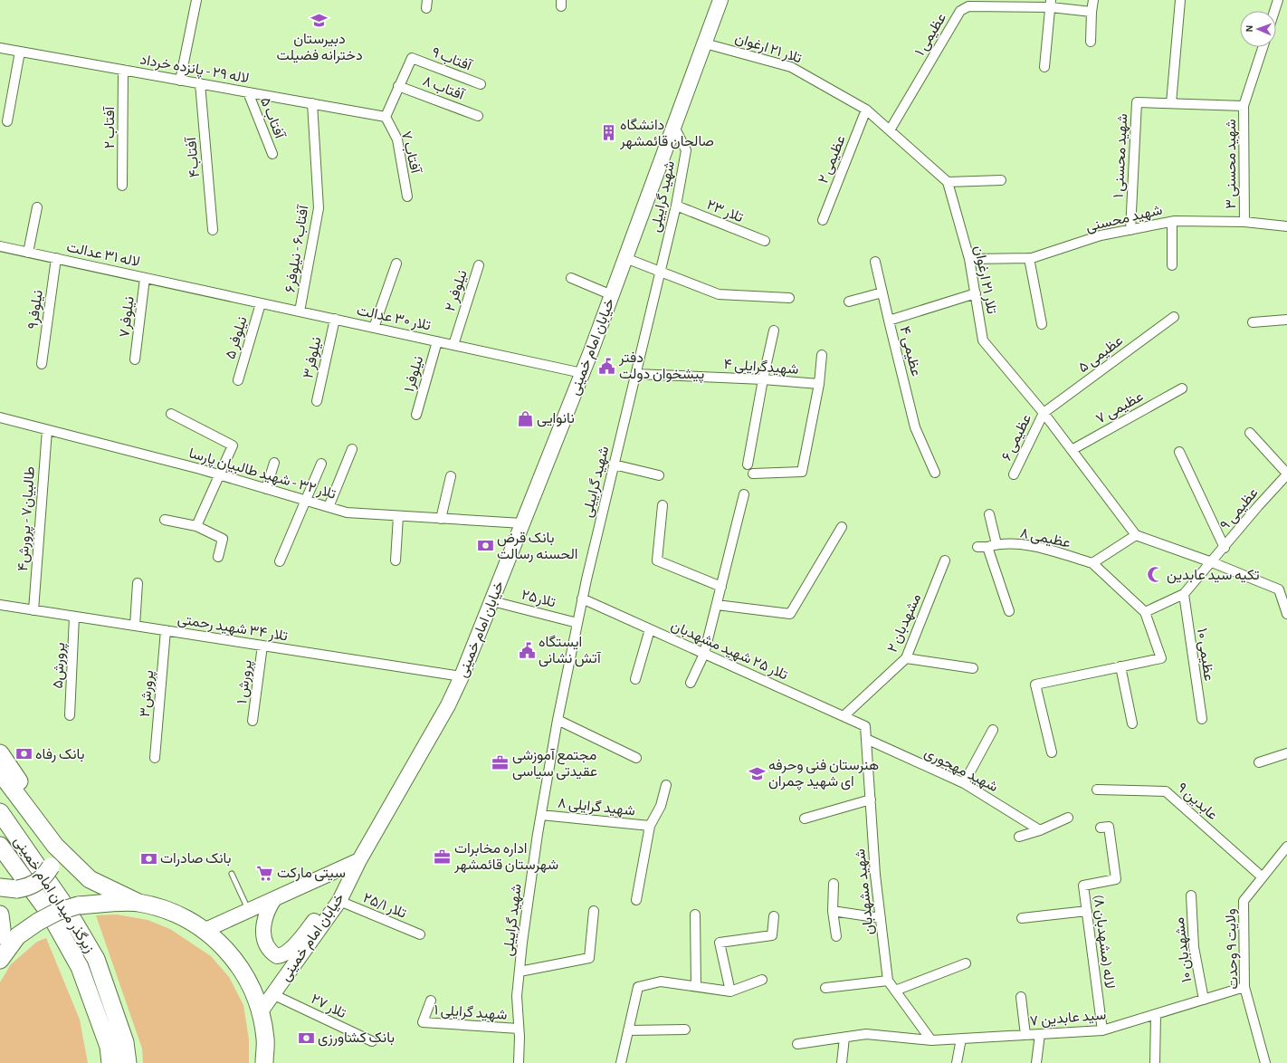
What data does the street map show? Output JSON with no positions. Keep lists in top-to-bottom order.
{
  "streets": {
    "highway": ["زیرگذر میدان امام خمینی"],
    "main road": ["خیابان امام خمینی"],
    "street": [
      "عظیمی ۱",
      "تلار ۲۱ ارغوان",
      "آفتاب ۹",
      "لاله ۲۹ - پانزده خرداد",
      "آفتاب ۸",
      "آفتاب ۵",
      "آفتاب ۲",
      "آفتاب ۷",
      "شهید محسنی ۱",
      "آفتاب۴",
      "عظیمی ۲",
      "شهید محسنی ۳",
      "شهید گراییلی",
      "تلار ۲۳",
      "شهید محسنی",
      "آفتاب۶ - نیلوفر۶",
      "لاله ۳۱ عدالت",
      "نیلوفر ۲",
      "نیلوفر۹",
      "نیلوفر۷",
      "تلار ۳۰ عدالت",
      "نیلوفر ۵",
      "عظیمی ۴",
      "عظیمی ۵",
      "نیلوفر۳",
      "شهیدگرایلی ۴",
      "نیلوفر۱",
      "عظیمی ۷",
      "عظیمی ۶",
      "تلار ۳۲ - شهید طالبیان پارسا",
      "عظیمی ۹",
      "طالبیان۷ - پرورش۴",
      "عظیمی ۸",
      "تلار۲۵",
      "مشهدبان ۲",
      "تلار ۳۴ شهید رحمتی",
      "تلار ۲۵ شهید مشهدبان",
      "عظیمی ۱۰",
      "پرورش۵",
      "پرورش ۱",
      "پرورش۳",
      "شهید مهجوری",
      "عابدین ۹",
      "شهید گرایلی ۸",
      "شهید مشهدبان",
      "تلار ۲۵/۱",
      "لاله (مشهدبان ۸)",
      "ولایت ۹ وحدت",
      "مشهدبان ۱۰",
      "تلار ۲۷",
      "شهید گرایلی ۱",
      "سید عابدین ۷"
    ]
  },
  "crossings": [
    ["عظیمی ۱", "تلار ۲۱ ارغوان"],
    ["تلار ۲۱ ارغوان", "عظیمی ۲"],
    ["تلار ۲۱ ارغوان", "شهید محسنی"],
    ["تلار ۲۱ ارغوان", "خیابان امام خمینی"],
    ["تلار ۲۱ ارغوان", "عظیمی ۴"],
    ["تلار ۲۱ ارغوان", "عظیمی ۵"],
    ["تلار ۲۱ ارغوان", "عظیمی ۷"],
    ["تلار ۲۱ ارغوان", "عظیمی ۶"],
    ["آفتاب ۹", "آفتاب ۸"],
    ["لاله ۲۹ - پانزده خرداد", "آفتاب ۵"],
    ["لاله ۲۹ - پانزده خرداد", "آفتاب ۲"],
    ["لاله ۲۹ - پانزده خرداد", "آفتاب ۷"],
    ["لاله ۲۹ - پانزده خرداد", "آفتاب۴"],
    ["لاله ۲۹ - پانزده خرداد", "آفتاب۶ - نیلوفر۶"],
    ["شهید محسنی ۱", "شهید محسنی ۳"],
    ["شهید محسنی ۱", "شهید محسنی"],
    ["شهید محسنی ۳", "شهید محسنی"],
    ["شهید گراییلی", "تلار ۲۳"],
    ["شهید گراییلی", "خیابان امام خمینی"],
    ["شهید گراییلی", "شهیدگرایلی ۴"],
    ["شهید گراییلی", "تلار۲۵"],
    ["شهید گراییلی", "تلار ۲۵ شهید مشهدبان"],
    ["شهید گراییلی", "شهید گرایلی ۸"],
    ["شهید گراییلی", "شهید گرایلی ۱"],
    ["آفتاب۶ - نیلوفر۶", "تلار ۳۰ عدالت"],
    ["لاله ۳۱ عدالت", "نیلوفر۹"],
    ["لاله ۳۱ عدالت", "نیلوفر۷"],
    ["لاله ۳۱ عدالت", "تلار ۳۰ عدالت"],
    ["نیلوفر ۲", "تلار ۳۰ عدالت"],
    ["تلار ۳۰ عدالت", "نیلوفر ۵"],
    ["تلار ۳۰ عدالت", "خیابان امام خمینی"],
    ["تلار ۳۰ عدالت", "نیلوفر۳"],
    ["تلار ۳۰ عدالت", "نیلوفر۱"],
    ["خیابان امام خمینی", "تلار ۳۲ - شهید طالبیان پارسا"],
    ["خیابان امام خمینی", "تلار۲۵"],
    ["خیابان امام خمینی", "تلار ۳۴ شهید رحمتی"],
    ["خیابان امام خمینی", "تلار ۲۵/۱"],
    ["خیابان امام خمینی", "تلار ۲۷"],
    ["عظیمی ۵", "عظیمی ۶"],
    ["تلار ۳۲ - شهید طالبیان پارسا", "طالبیان۷ - پرورش۴"],
    ["طالبیان۷ - پرورش۴", "تلار ۳۴ شهید رحمتی"],
    ["مشهدبان ۲", "تلار ۲۵ شهید مشهدبان"],
    ["تلار ۳۴ شهید رحمتی", "پرورش۵"],
    ["تلار ۳۴ شهید رحمتی", "پرورش ۱"],
    ["تلار ۳۴ شهید رحمتی", "پرورش۳"],
    ["تلار ۲۵ شهید مشهدبان", "شهید مشهدبان"],
    ["شهید مهجوری", "شهید مشهدبان"],
    ["عابدین ۹", "ولایت ۹ وحدت"],
    ["شهید مشهدبان", "سید عابدین ۷"],
    ["لاله (مشهدبان ۸)", "سید عابدین ۷"],
    ["ولایت ۹ وحدت", "سید عابدین ۷"],
    ["مشهدبان ۱۰", "سید عابدین ۷"]
  ],
  "places": {
    "school or university": ["دبیرستان دخترانه فضیلت", "هنرستان فنی وحرفه ای شهید چمران"],
    "building": ["دانشگاه صالحان قائمشهر"],
    "public building": ["دفتر پیشخوان دولت", "ایستگاه آتش نشانی"],
    "shop": ["نانوایی"],
    "bank": [
      "بانک قرض الحسنه رسالت",
      "بانک رفاه",
      "بانک صادرات",
      "بانک کشاورزی"
    ],
    "mosque": ["تکیه سید عابدین"],
    "office": ["مجتمع آموزشی عقیدتی سیاسی", "اداره مخابرات شهرستان قائمشهر"],
    "supermarket": ["سیتی مارکت"]
  },
  "north": "left"
}
